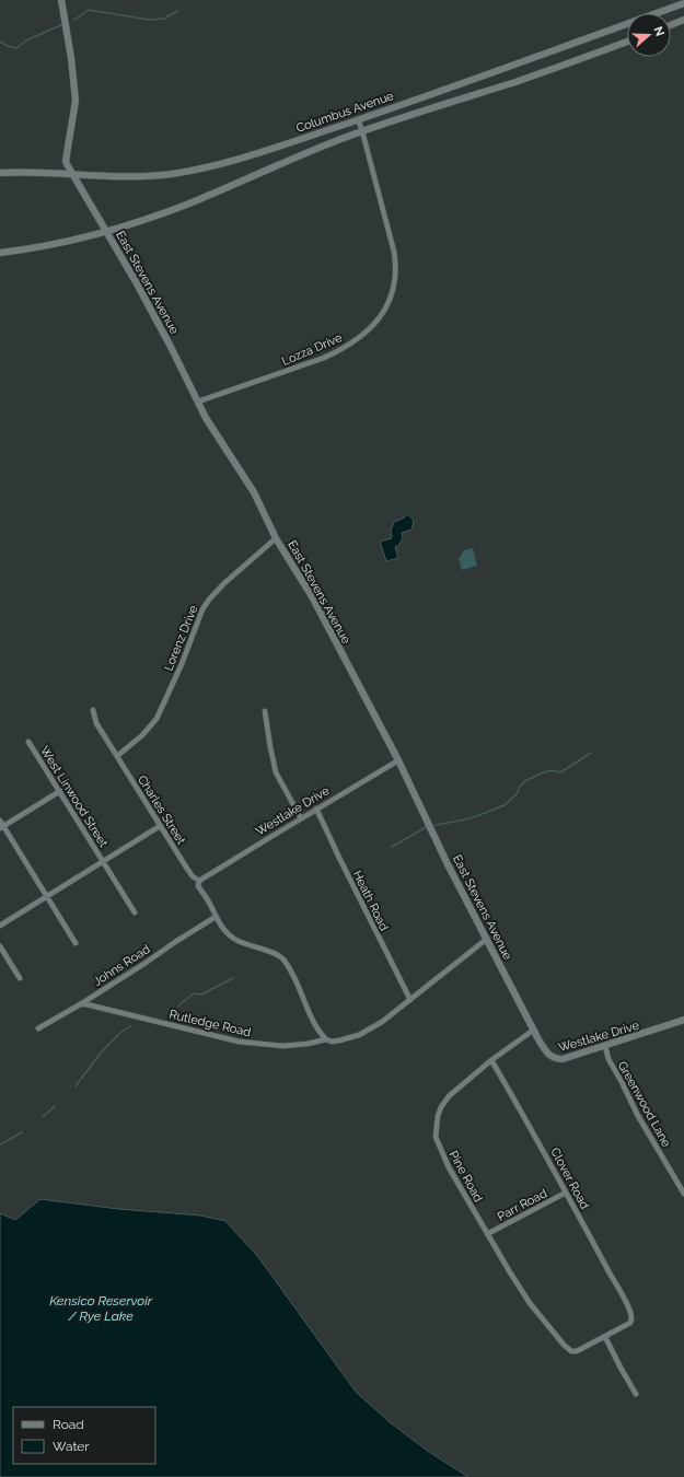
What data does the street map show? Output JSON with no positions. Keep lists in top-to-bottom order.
{
  "streets": {
    "street": [
      "Columbus Avenue",
      "East Stevens Avenue",
      "Lozza Drive",
      "Lorenz Drive",
      "West Linwood Street",
      "Charles Street",
      "Westlake Drive",
      "Heath Road",
      "Johns Road",
      "Rutledge Road",
      "Greenwood Lane",
      "Pine Road",
      "Clover Road",
      "Parr Road"
    ]
  },
  "crossings": [
    ["Columbus Avenue", "East Stevens Avenue"],
    ["Columbus Avenue", "Lozza Drive"],
    ["East Stevens Avenue", "Lozza Drive"],
    ["East Stevens Avenue", "Lorenz Drive"],
    ["East Stevens Avenue", "Westlake Drive"],
    ["East Stevens Avenue", "Rutledge Road"],
    ["East Stevens Avenue", "Pine Road"],
    ["Lorenz Drive", "Charles Street"],
    ["Charles Street", "Westlake Drive"],
    ["Charles Street", "Johns Road"],
    ["Charles Street", "Rutledge Road"],
    ["Westlake Drive", "Heath Road"],
    ["Westlake Drive", "Greenwood Lane"],
    ["Westlake Drive", "Pine Road"],
    ["Heath Road", "Rutledge Road"],
    ["Johns Road", "Rutledge Road"],
    ["Pine Road", "Clover Road"],
    ["Pine Road", "Parr Road"],
    ["Clover Road", "Parr Road"]
  ],
  "water": ["Kensico Reservoir / Rye Lake"],
  "legend": ["Road", "Water"],
  "north": "right"
}
